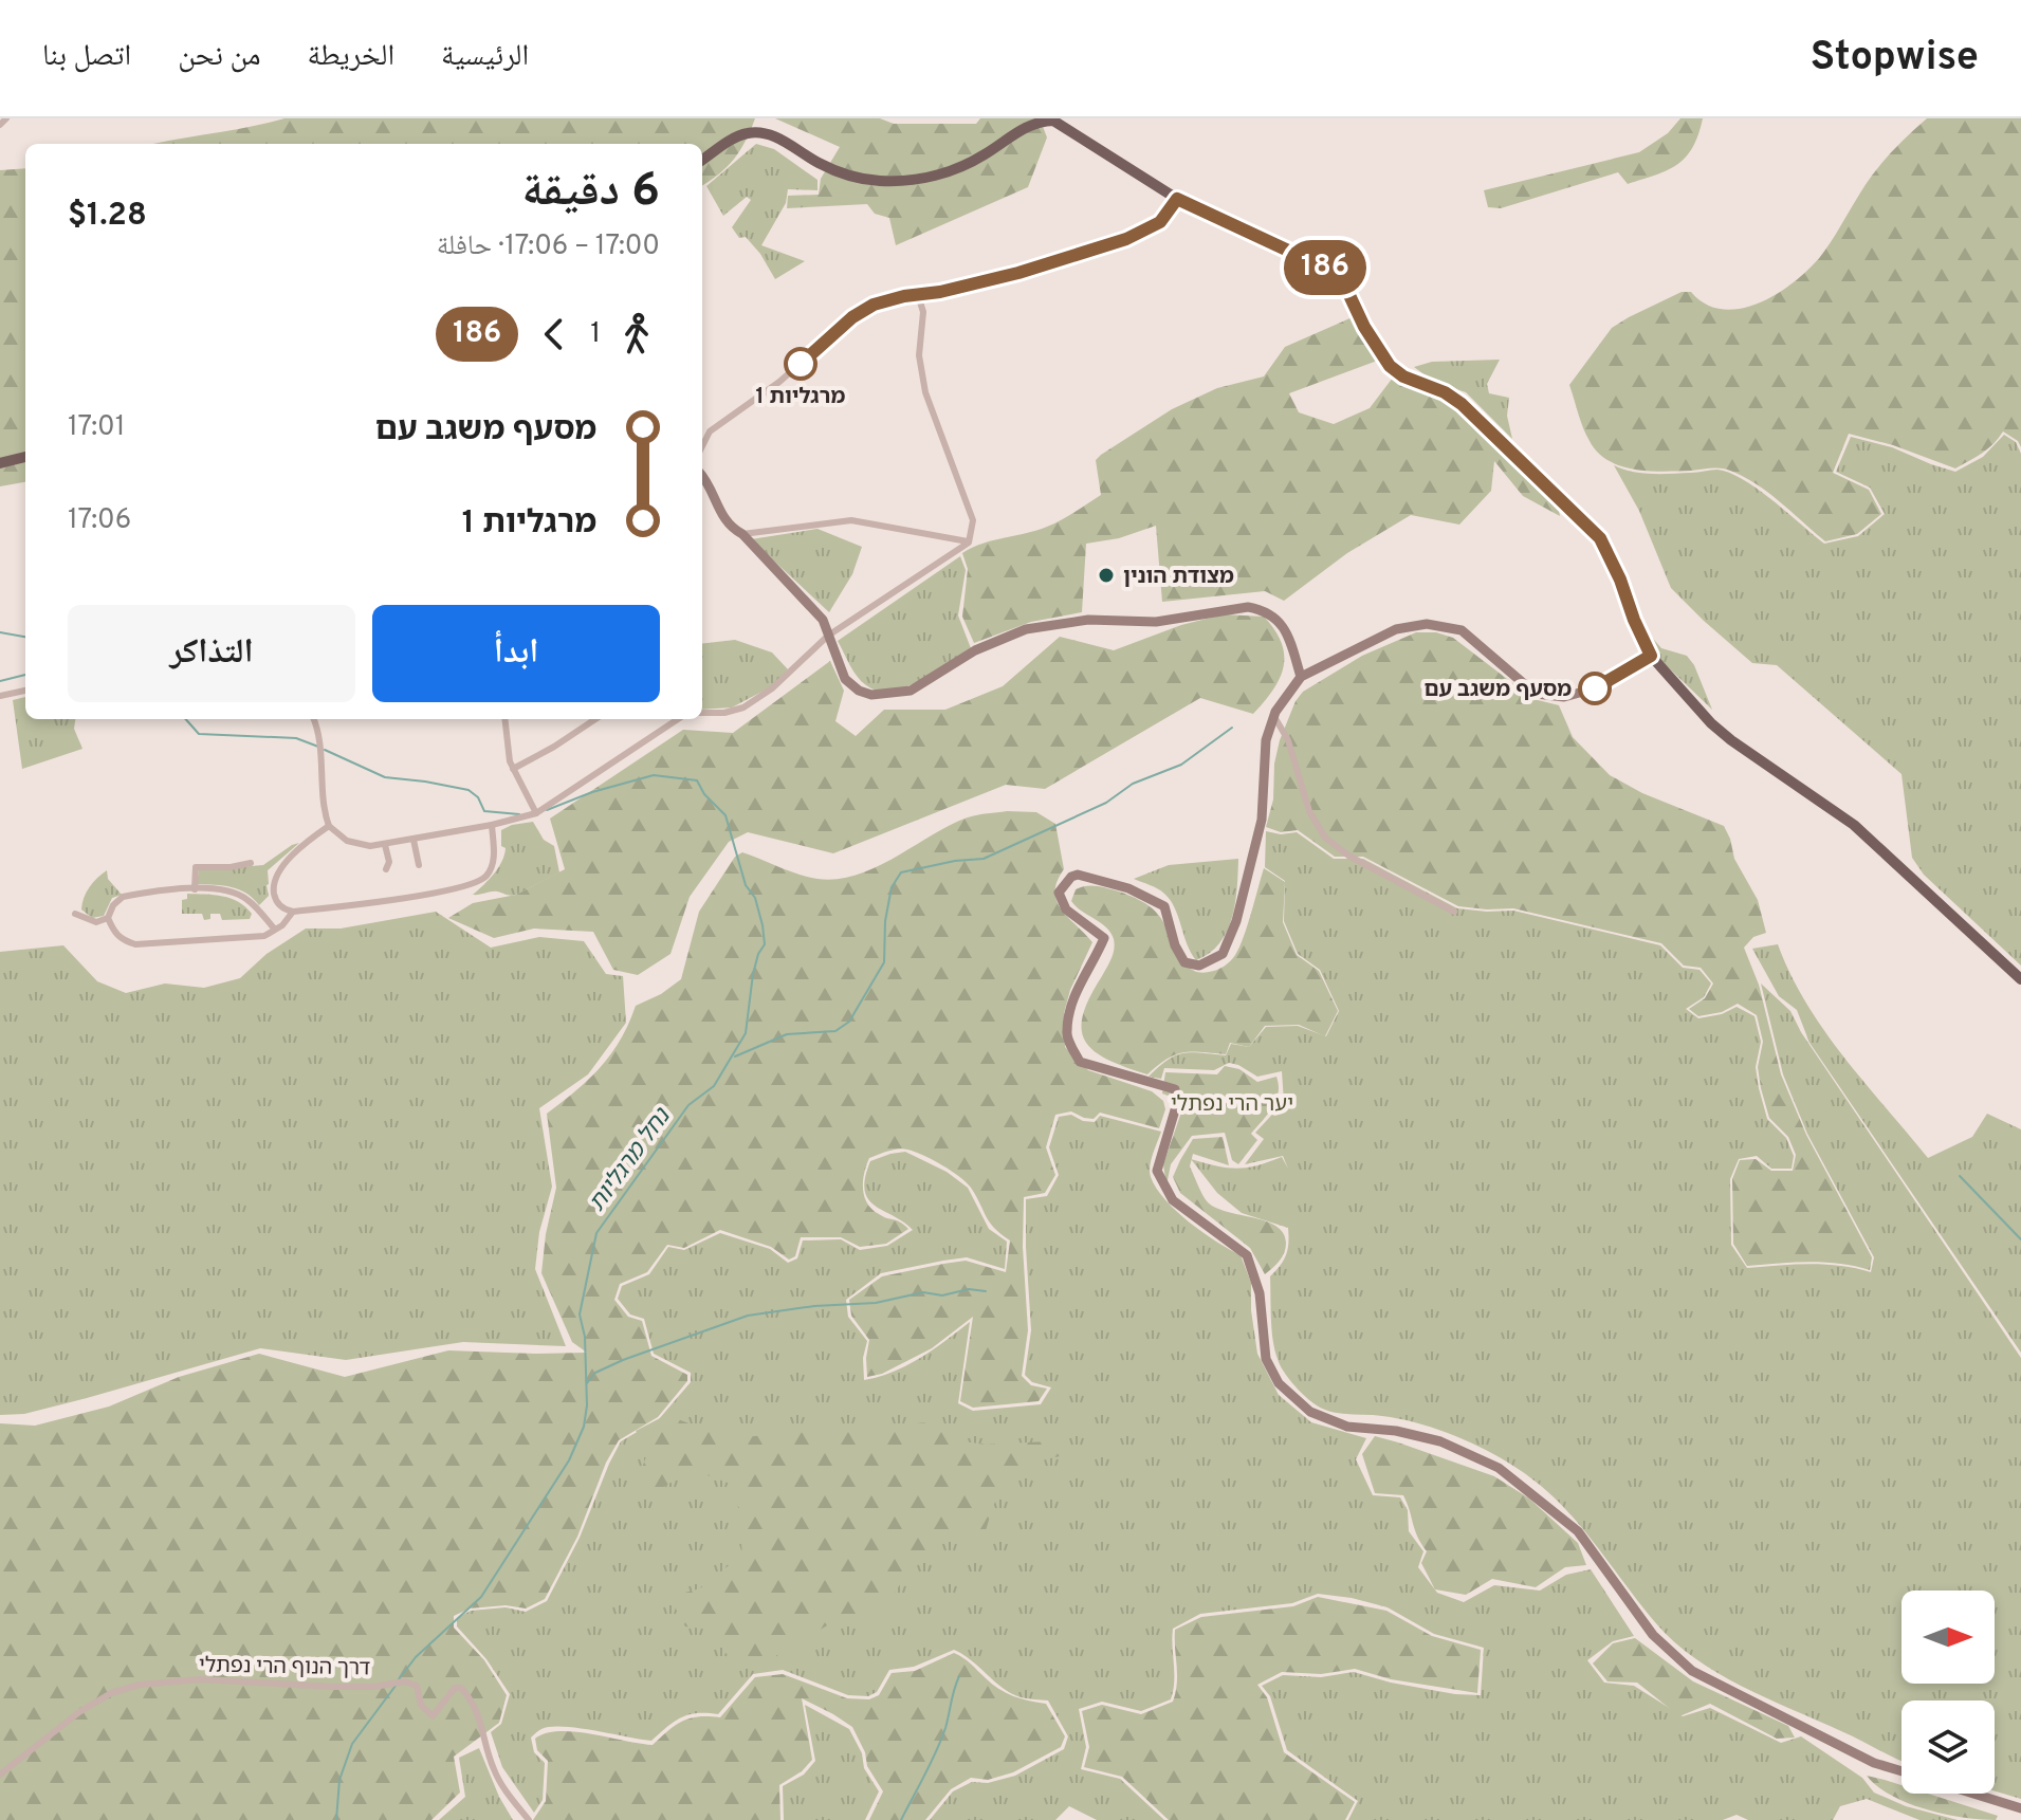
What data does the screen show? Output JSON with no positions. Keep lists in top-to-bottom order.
{
  "streets": {
    "street": ["דרך הנוף הרי נפתלי"]
  },
  "water": ["נחל מרגליות"],
  "parks": ["יער הרי נפתלי"],
  "places": ["מרגליות 1", "מצודת הונין", "מסעף משגב עם"],
  "lines": ["bus line 186"],
  "north": "right",
  "page": {
    "header": "Stopwise",
    "nav": [
      "الرئيسية",
      "الخريطة",
      "من نحن",
      "اتصل بنا"
    ],
    "on_map": "186",
    "heading": ["6 دقيقة", "17:00 – 17:06 · حافلة", "$1.28"],
    "legs": ["1", "186"],
    "list": [
      {
        "name": "מסעף משגב עם",
        "value": "17:01"
      },
      {
        "name": "מרגליות 1",
        "value": "17:06"
      }
    ],
    "buttons": ["ابدأ", "التذاكر"]
  }
}
